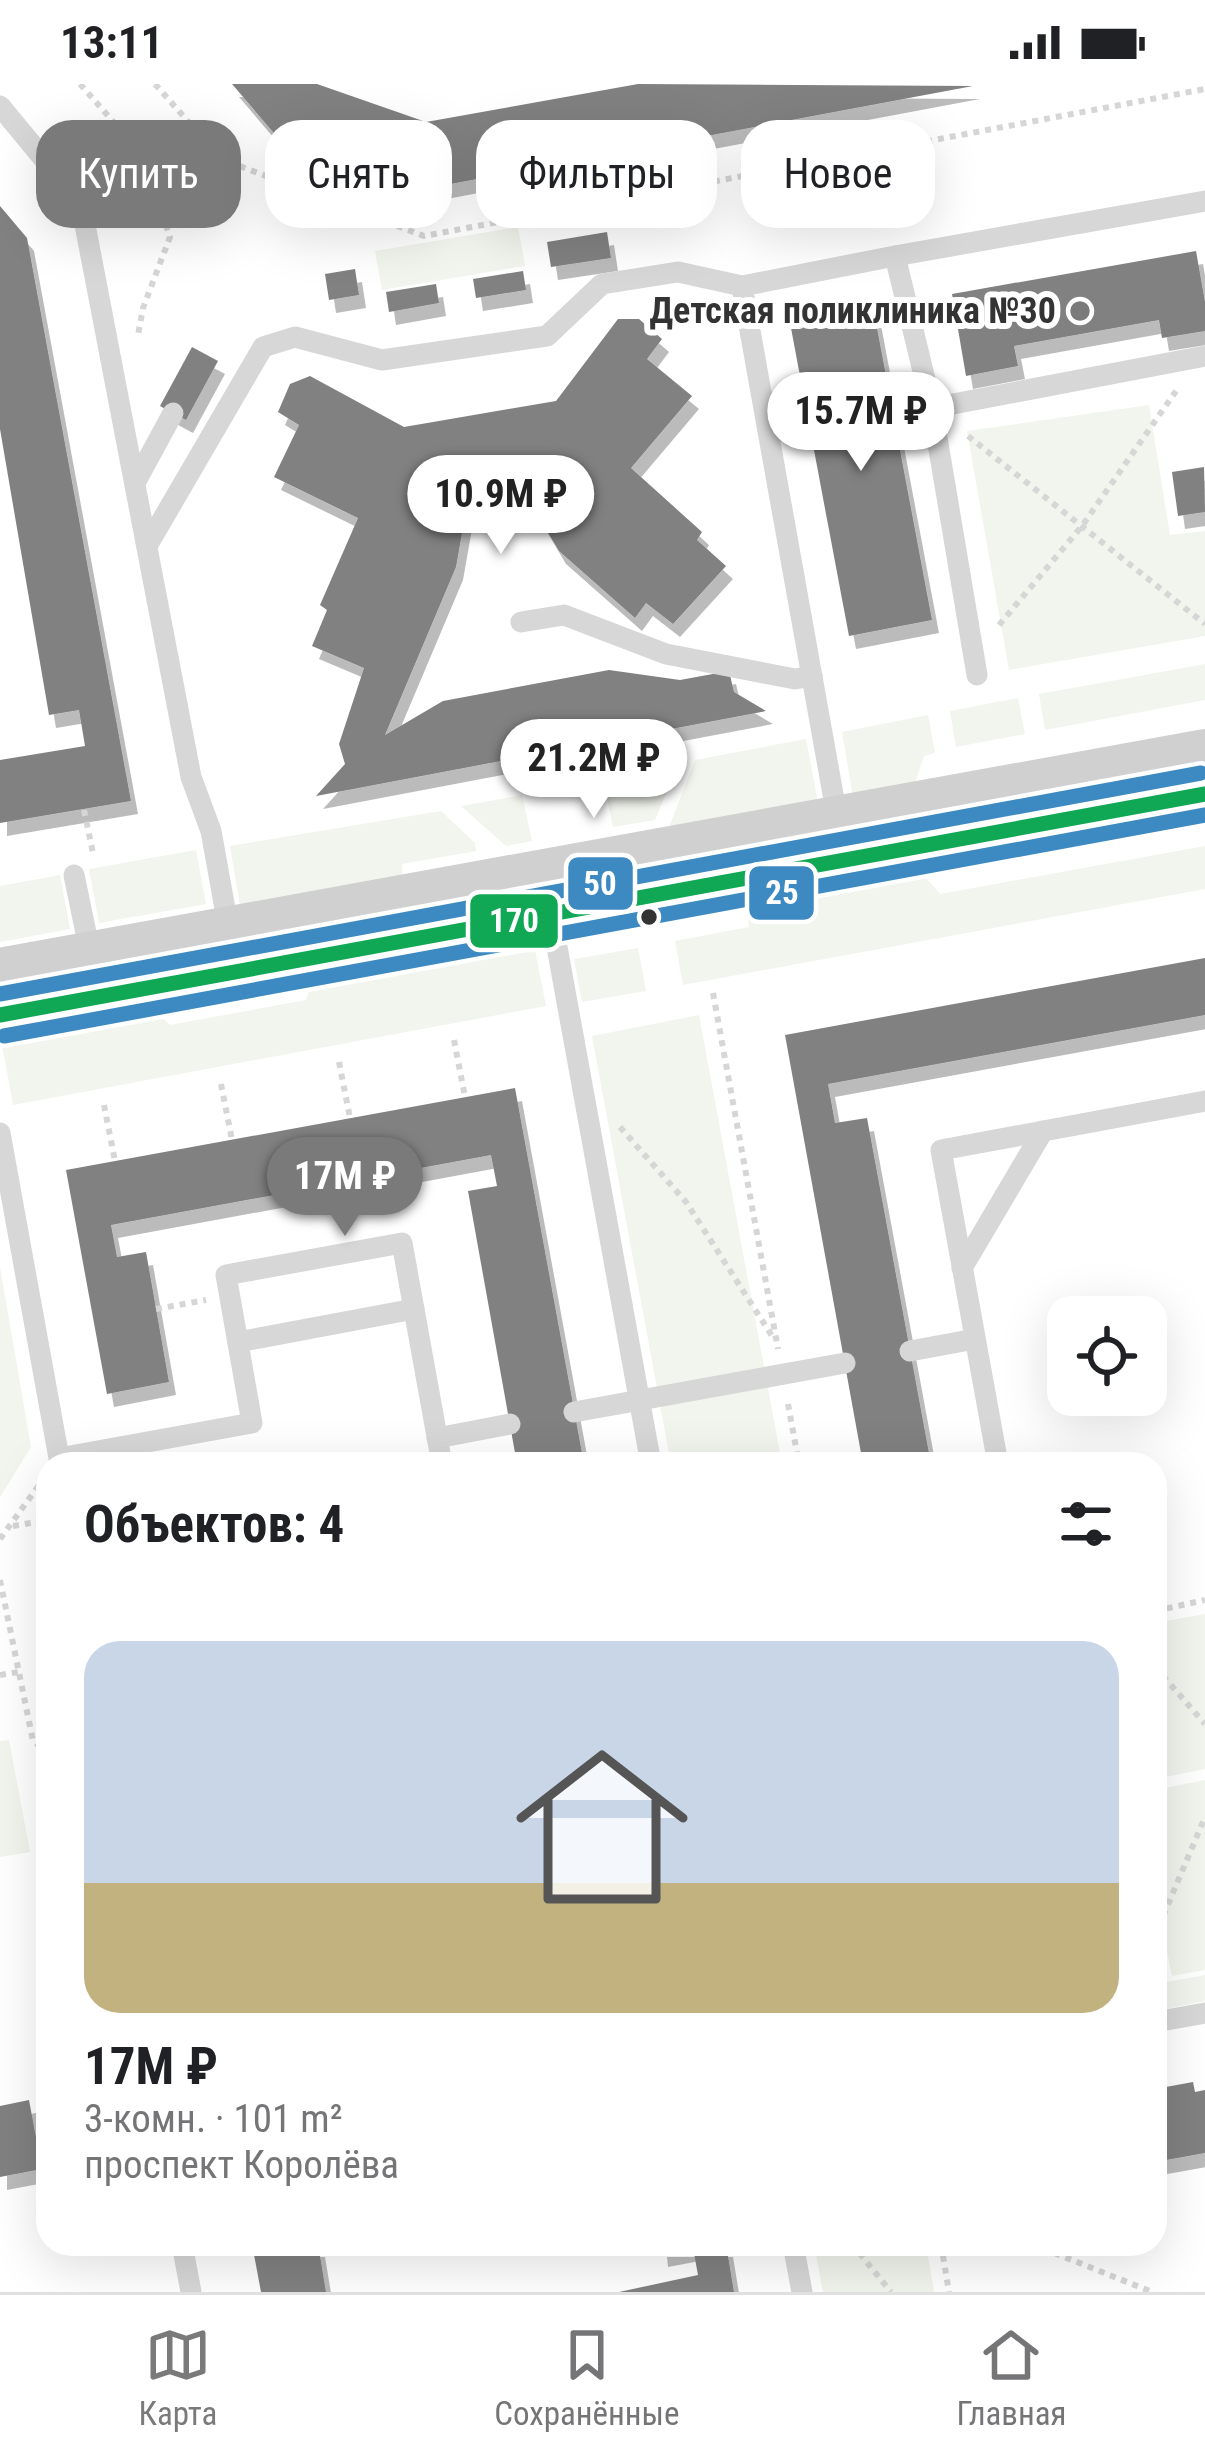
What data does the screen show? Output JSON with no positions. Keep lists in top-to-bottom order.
{
  "places": ["Детская поликлиника №30"],
  "lines": ["transit line 50", "transit line 170", "transit line 25"],
  "page": {
    "status": "13:11",
    "chip": [
      "Купить",
      "Снять",
      "Фильтры",
      "Новое"
    ],
    "price": [
      "15.7M ₽",
      "10.9M ₽",
      "21.2M ₽",
      "17M ₽"
    ],
    "heading": "Объектов: 4",
    "list": [
      {
        "name": "17M ₽",
        "note": "3-комн. · 101 m² · проспект Королёва"
      }
    ],
    "tabs": ["Карта", "Сохранённые", "Главная"]
  }
}
